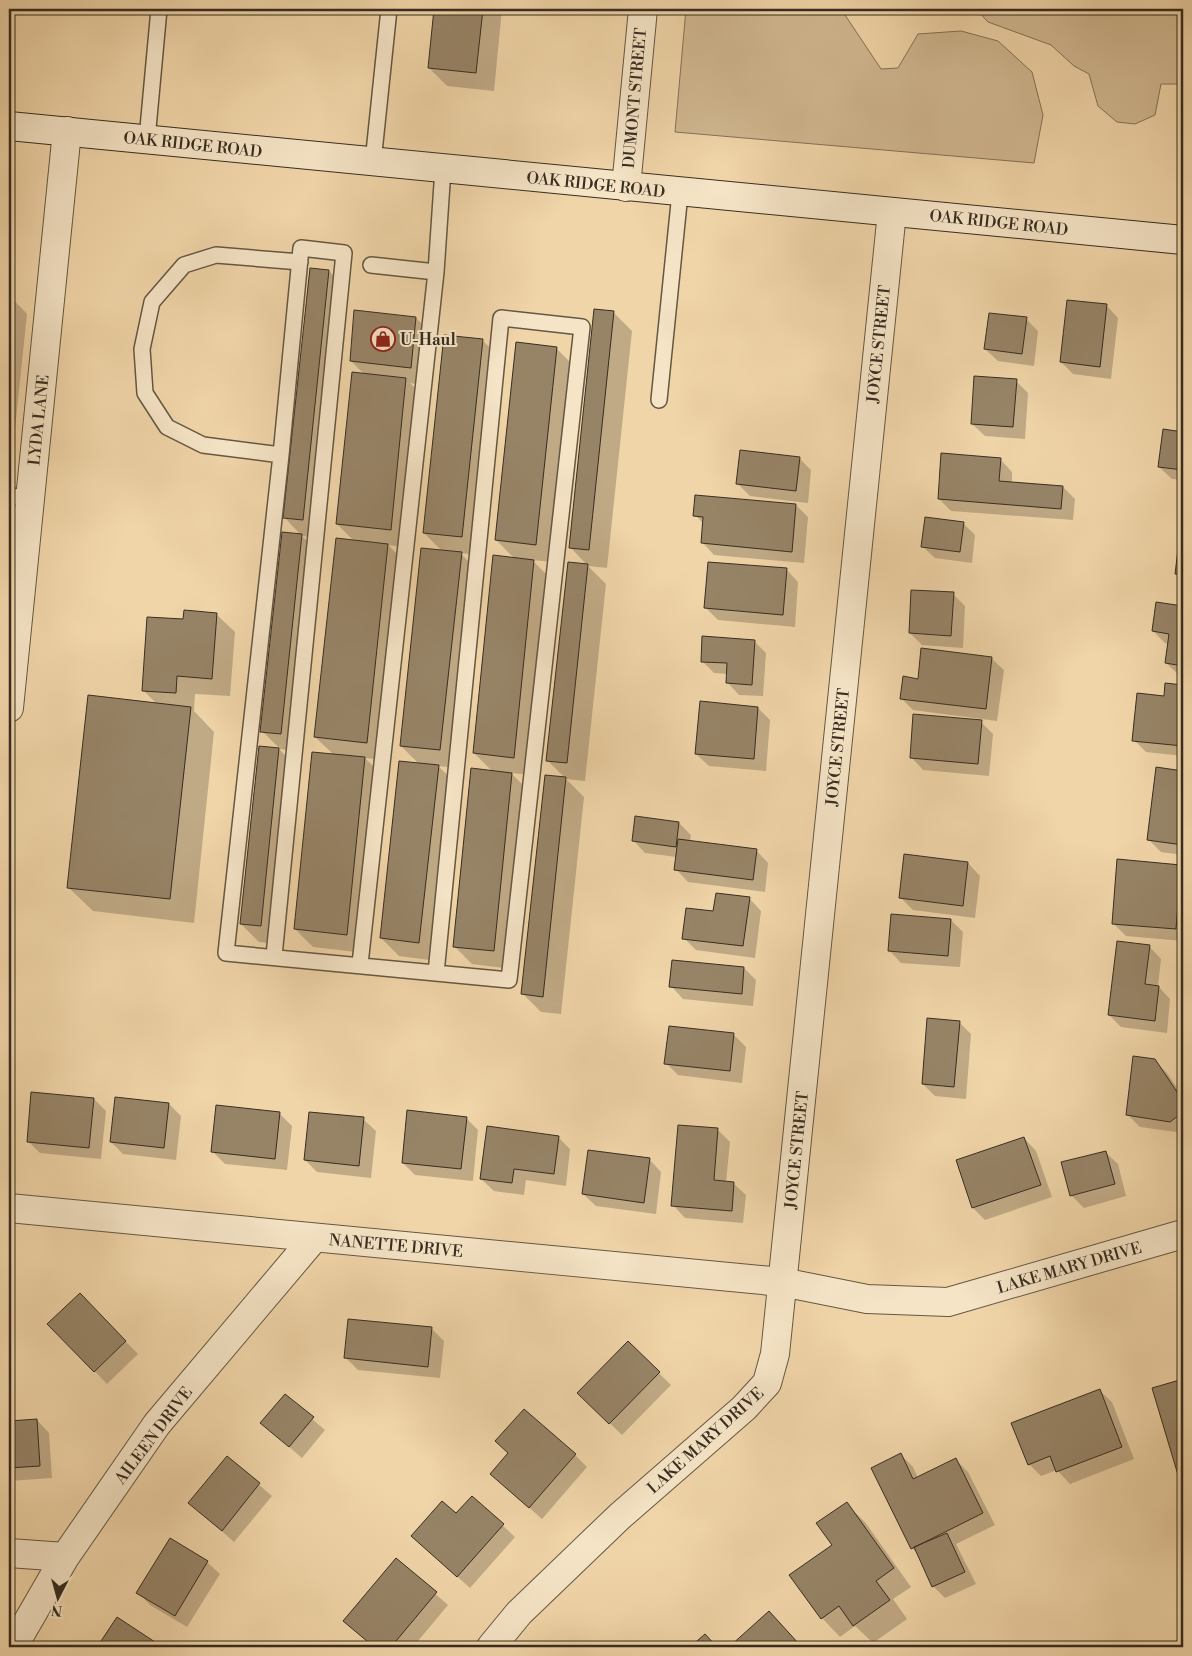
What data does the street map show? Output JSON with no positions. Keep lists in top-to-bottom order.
{
  "streets": {
    "street": [
      "DUMONT STREET",
      "OAK RIDGE ROAD",
      "JOYCE STREET",
      "LYDA LANE",
      "NANETTE DRIVE",
      "LAKE MARY DRIVE",
      "AILEEN DRIVE"
    ]
  },
  "crossings": [
    ["DUMONT STREET", "OAK RIDGE ROAD"],
    ["OAK RIDGE ROAD", "JOYCE STREET"],
    ["OAK RIDGE ROAD", "LYDA LANE"],
    ["JOYCE STREET", "NANETTE DRIVE"],
    ["JOYCE STREET", "LAKE MARY DRIVE"],
    ["NANETTE DRIVE", "LAKE MARY DRIVE"],
    ["NANETTE DRIVE", "AILEEN DRIVE"]
  ],
  "places": {
    "shop": ["U-Haul"]
  },
  "north": "bottom"
}
